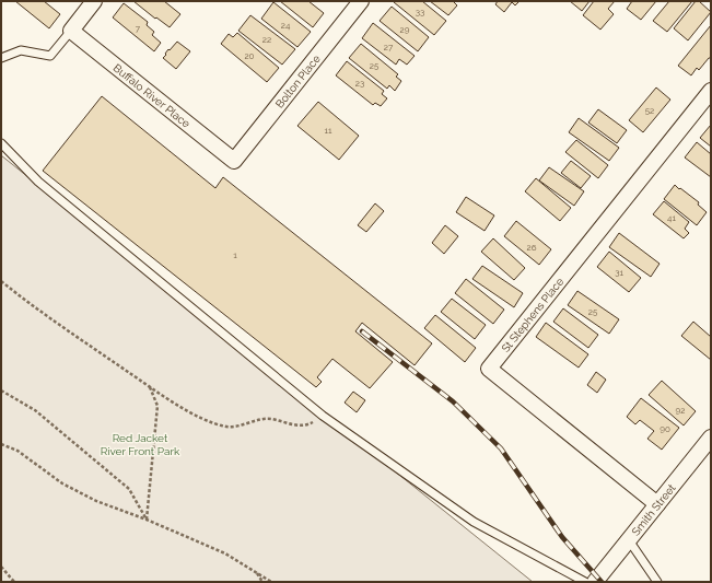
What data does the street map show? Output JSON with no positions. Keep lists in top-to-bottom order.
{
  "streets": {
    "street": [
      "Bolton Place",
      "Buffalo River Place",
      "St Stephens Place",
      "Smith Street"
    ]
  },
  "crossings": [
    ["Bolton Place", "Buffalo River Place"],
    ["St Stephens Place", "Smith Street"]
  ],
  "parks": ["Red Jacket River Front Park"],
  "house_numbers": [
    "33",
    "24",
    "7",
    "29",
    "22",
    "27",
    "20",
    "25",
    "23",
    "52",
    "11",
    "41",
    "26",
    "1",
    "31",
    "25",
    "92",
    "90"
  ]
}
